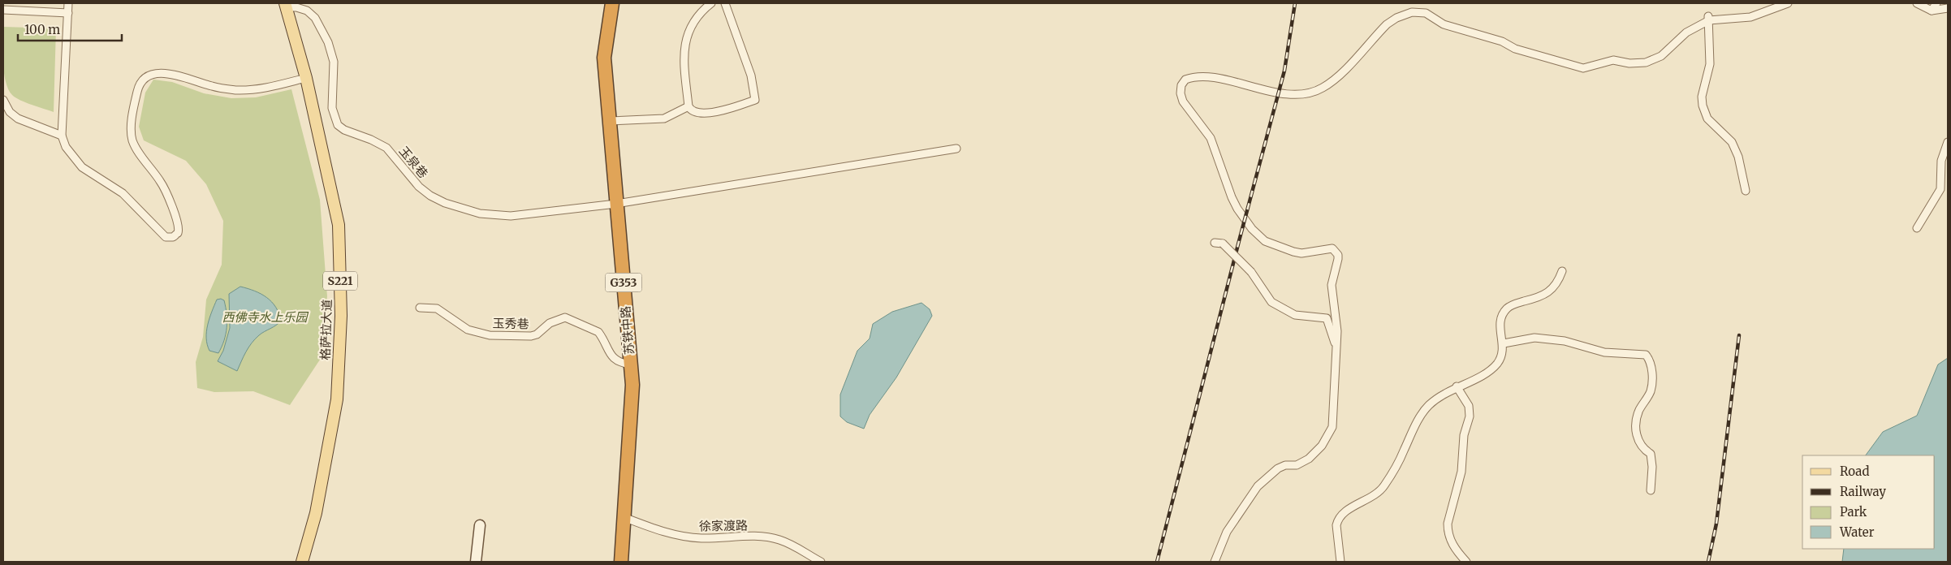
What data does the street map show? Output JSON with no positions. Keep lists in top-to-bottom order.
{
  "streets": {
    "highway": ["G353", "苏铁中路"],
    "main road": ["S221", "格萨拉大道"],
    "street": ["玉泉巷", "玉秀巷", "徐家渡路"]
  },
  "crossings": [
    ["玉泉巷", "格萨拉大道"],
    ["玉泉巷", "苏铁中路"],
    ["玉秀巷", "苏铁中路"],
    ["苏铁中路", "徐家渡路"]
  ],
  "parks": ["西佛寺水上乐园"],
  "legend": [
    "Road",
    "Railway",
    "Park",
    "Water"
  ],
  "scale_bar": "100 m"
}
